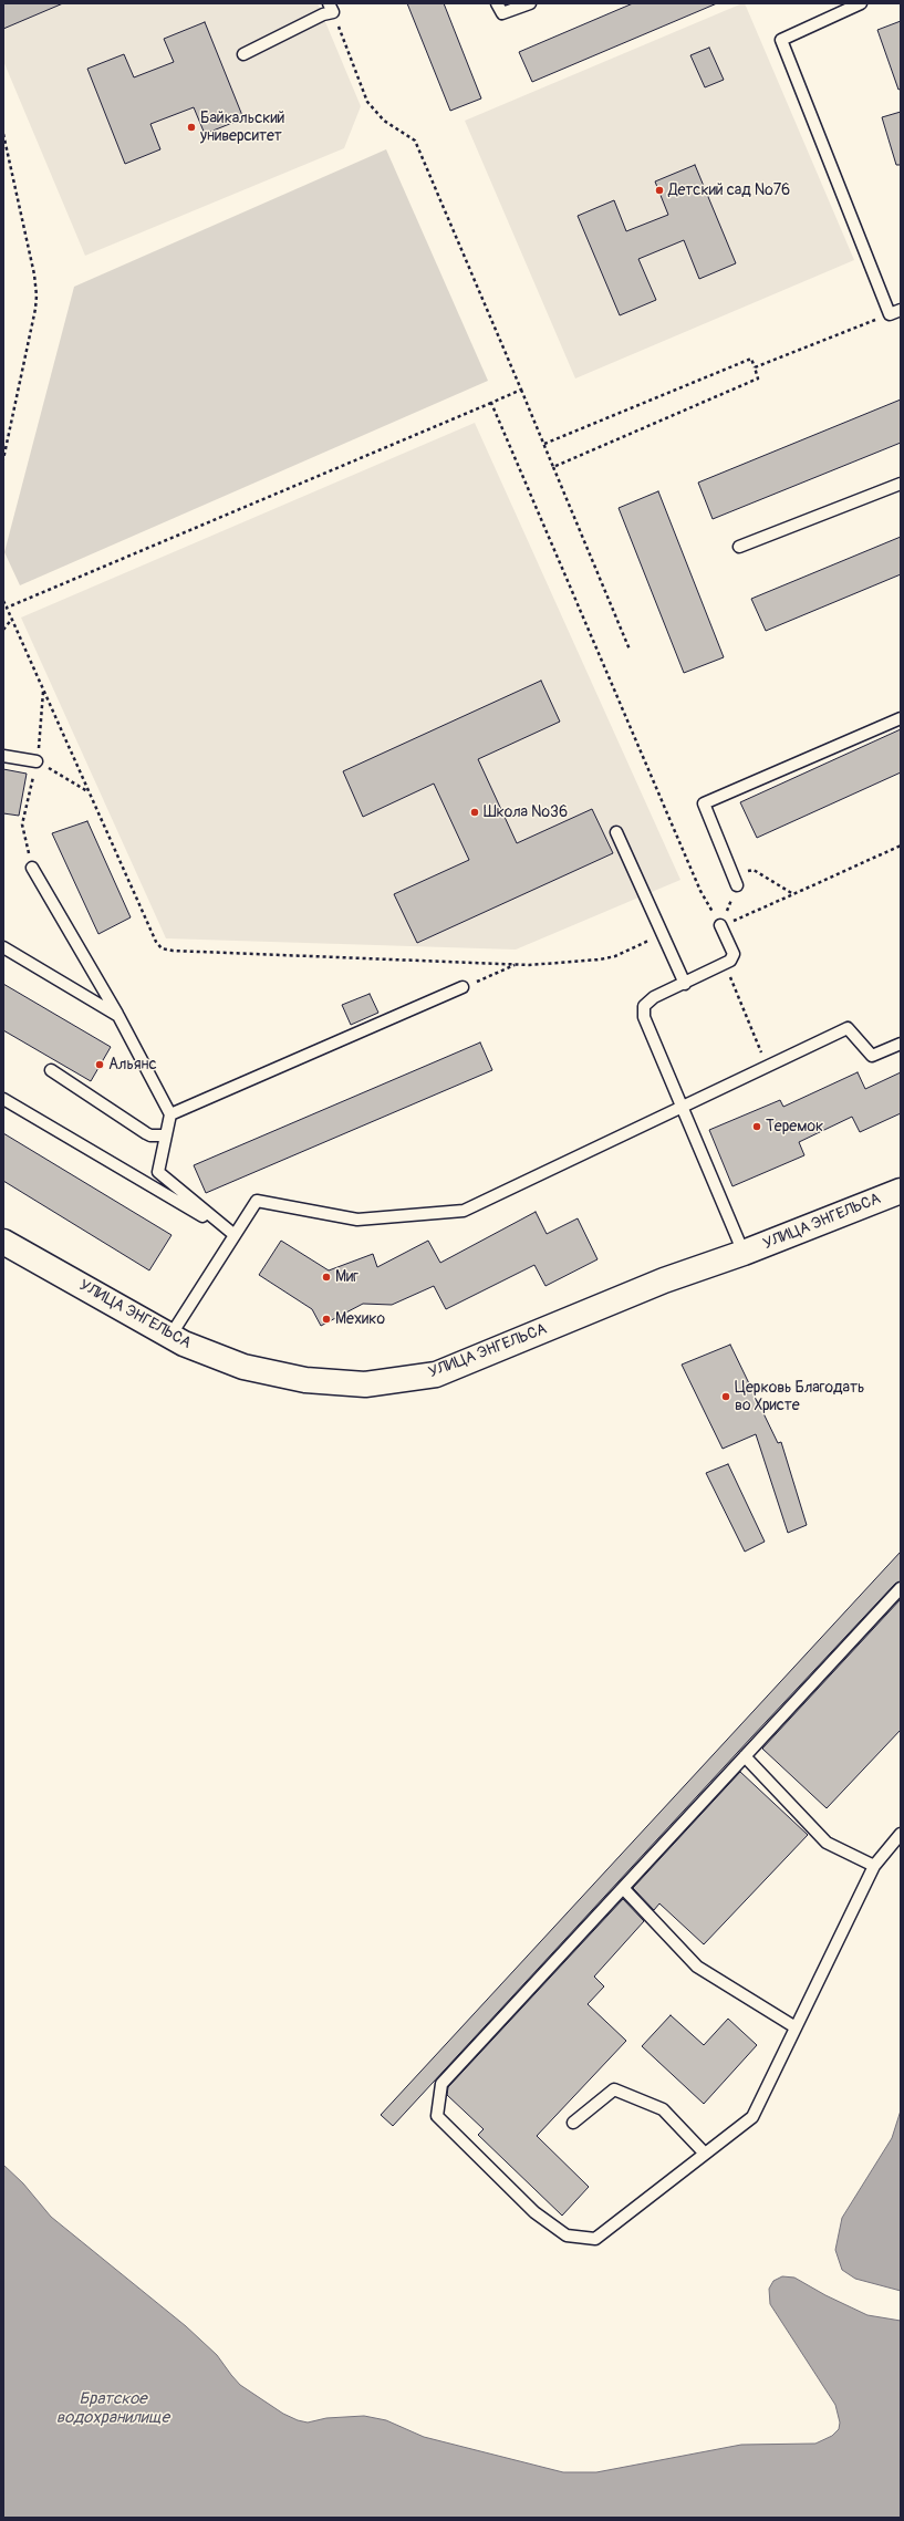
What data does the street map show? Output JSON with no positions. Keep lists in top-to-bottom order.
{
  "streets": {
    "street": ["УЛИЦА ЭНГЕЛЬСА"]
  },
  "water": ["Братское водохранилище"],
  "places": [
    "Байкальский университет",
    "Детский сад №76",
    "Школа №36",
    "Альянс",
    "Теремок",
    "Миг",
    "Мехико",
    "Церковь Благодать во Христе"
  ]
}
